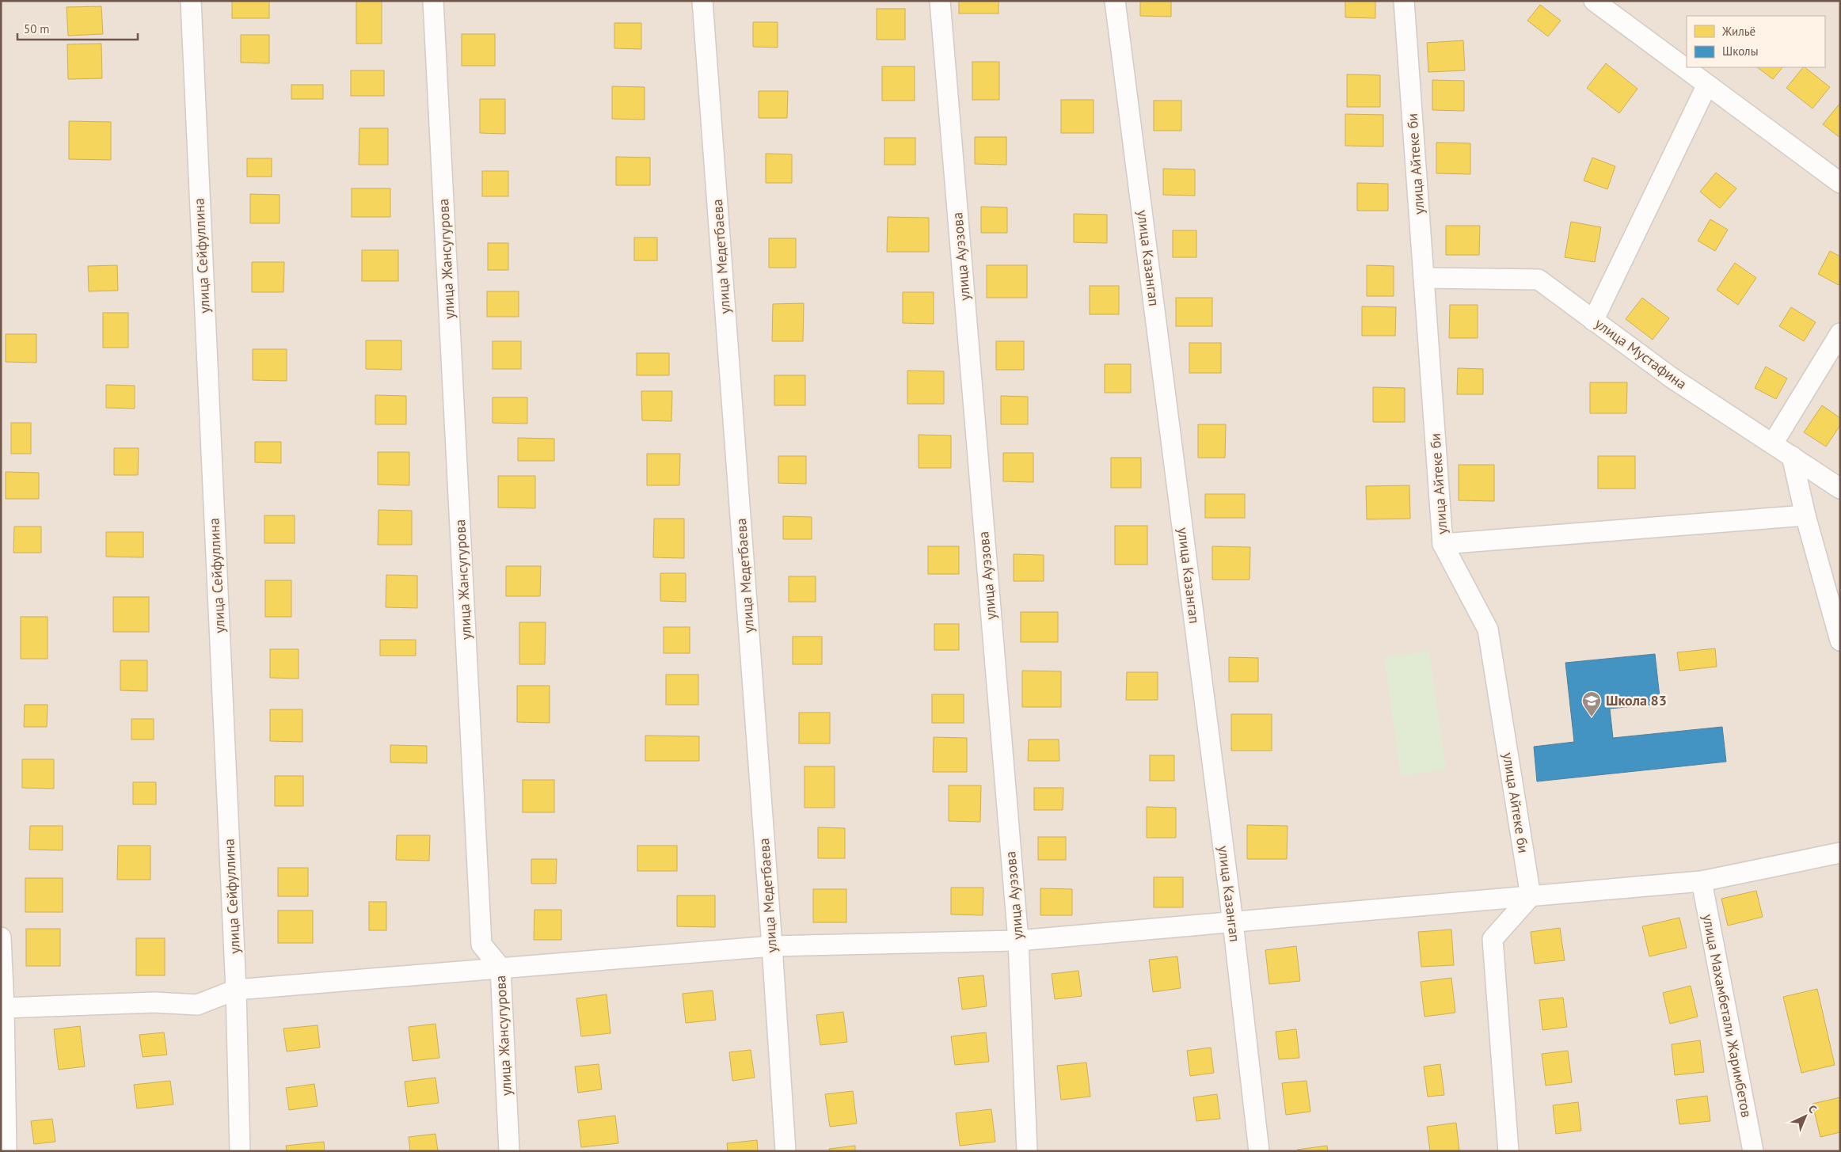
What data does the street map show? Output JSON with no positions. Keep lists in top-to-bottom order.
{
  "streets": {
    "street": [
      "улица Айтеке би",
      "улица Сейфуллина",
      "улица Медетбаева",
      "улица Ауэзова",
      "улица Казангап",
      "улица Жансугурова",
      "улица Мустафина",
      "улица Махамбетали Жаримбетов"
    ]
  },
  "crossings": [
    ["улица Айтеке би", "улица Мустафина"]
  ],
  "places": {
    "school or university": ["Школа 83"]
  },
  "legend": ["Жильё", "Школы"],
  "scale_bar": "50 m",
  "north": "top right"
}
